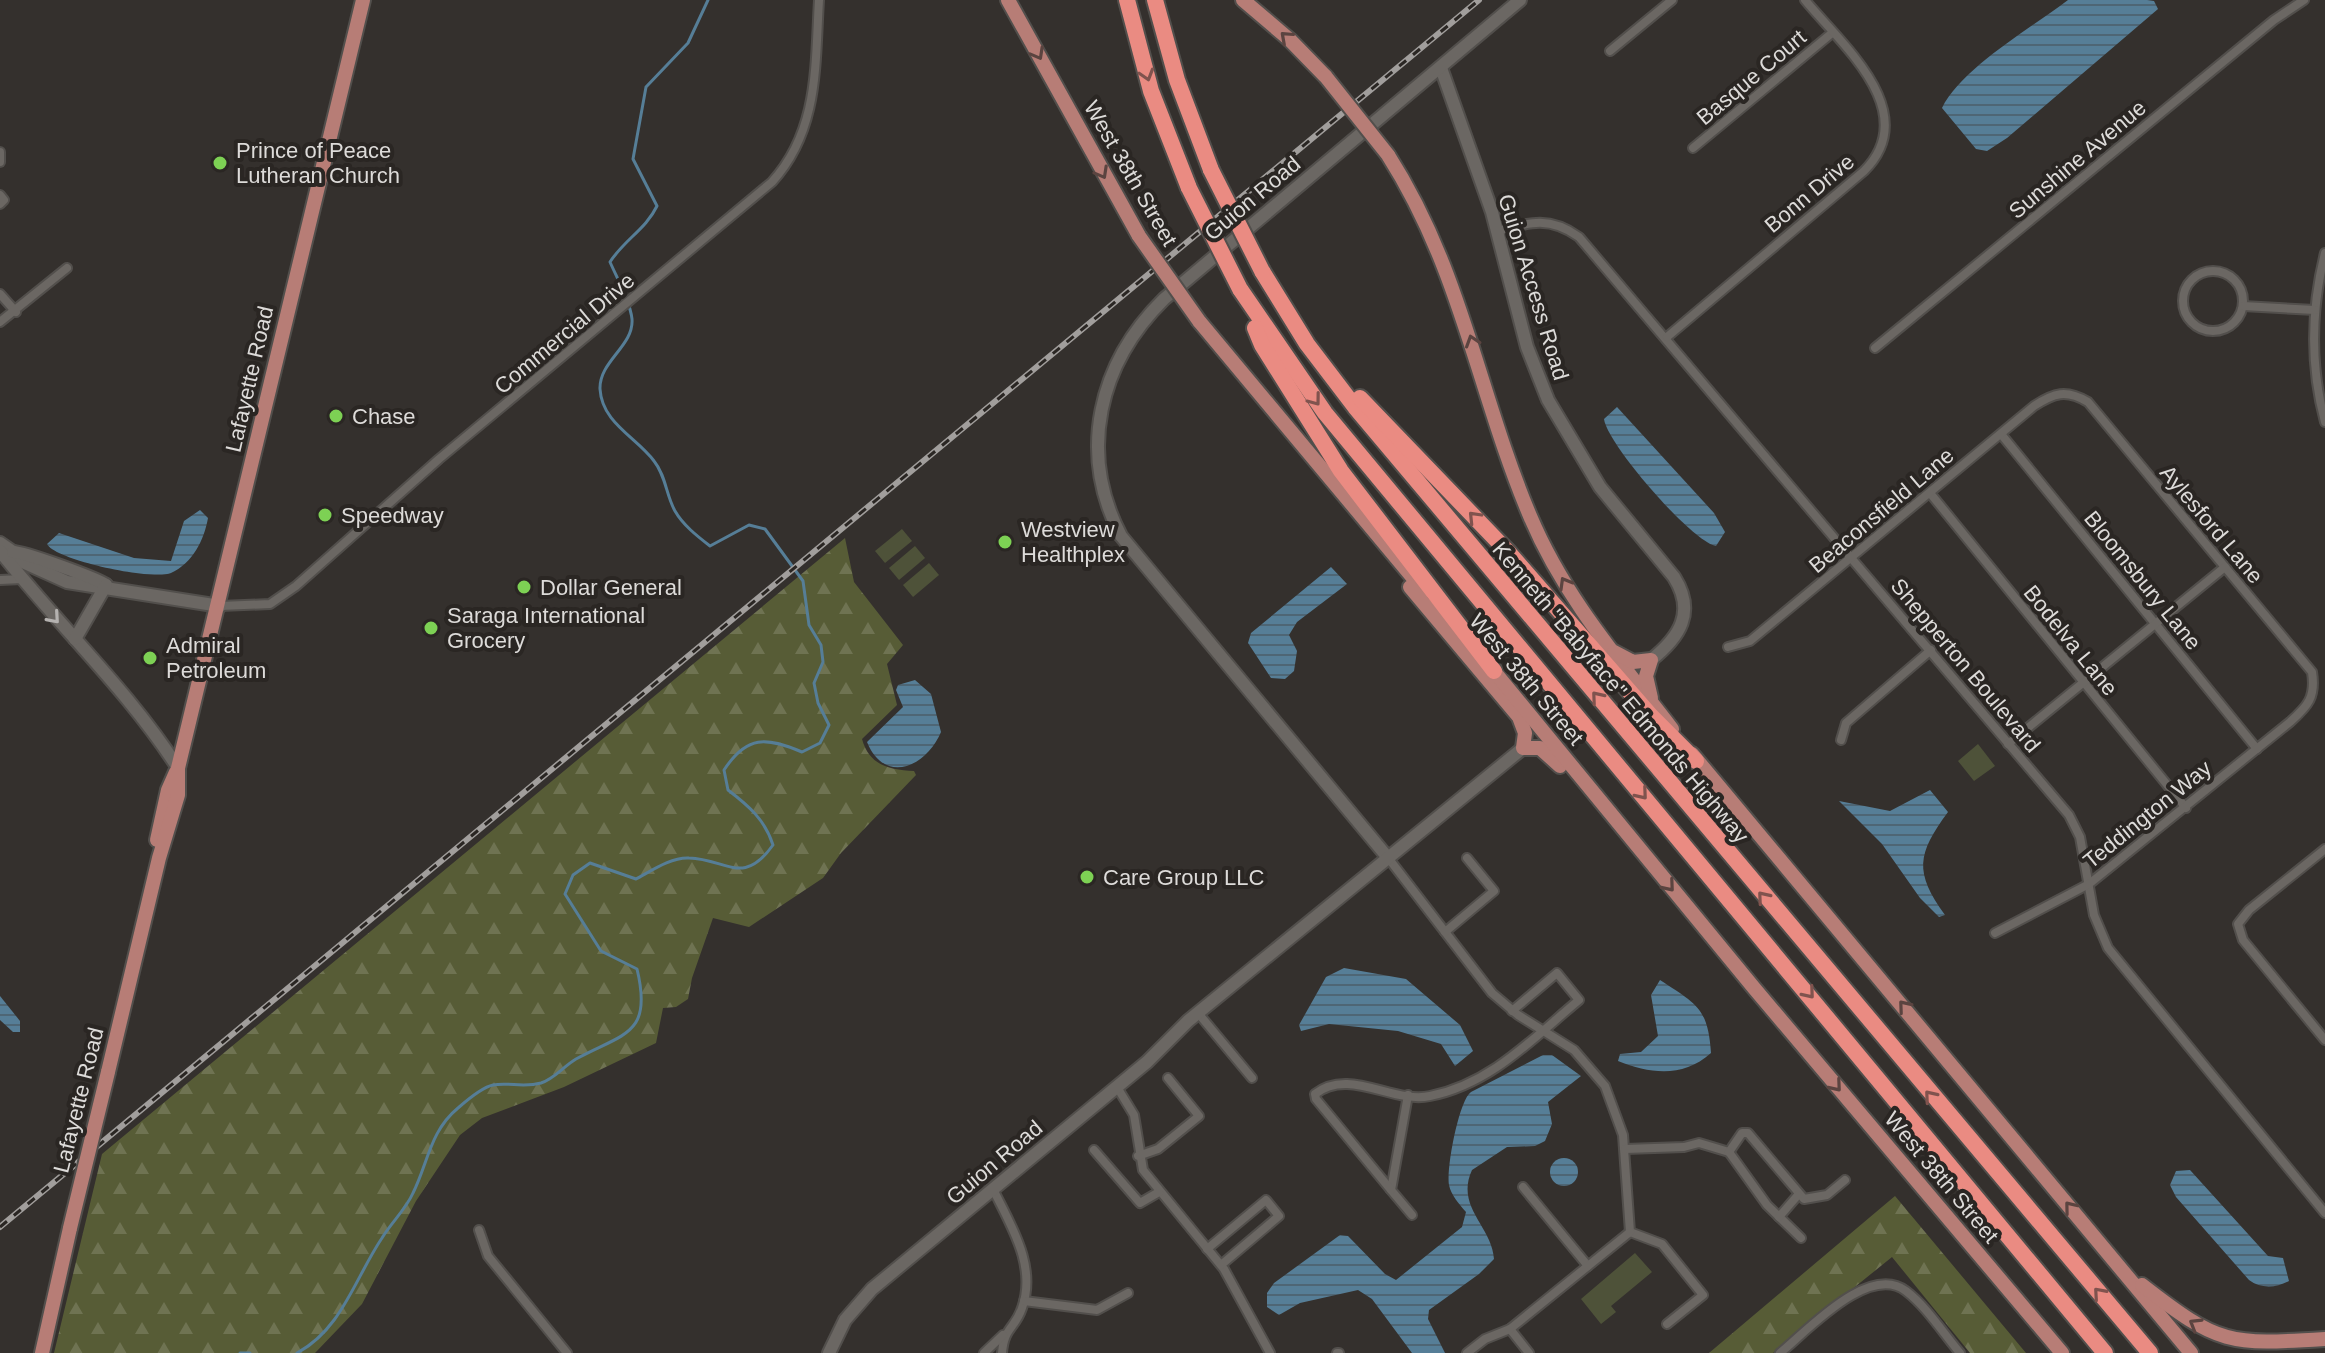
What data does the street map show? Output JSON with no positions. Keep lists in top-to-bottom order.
{
  "streets": {
    "highway": ["Kenneth \"Babyface\" Edmonds Highway"],
    "main road": ["West 38th Street", "Lafayette Road"],
    "street": [
      "Basque Court",
      "Sunshine Avenue",
      "Bonn Drive",
      "Guion Road",
      "Guion Access Road",
      "Commercial Drive",
      "Beaconsfield Lane",
      "Aylesford Lane",
      "Bloomsbury Lane",
      "Bodelva Lane",
      "Shepperton Boulevard",
      "Teddington Way"
    ]
  },
  "crossings": [
    ["Basque Court", "Bonn Drive"],
    ["Bonn Drive", "Shepperton Boulevard"],
    ["Guion Road", "Guion Access Road"],
    ["Guion Access Road", "Shepperton Boulevard"],
    ["Commercial Drive", "Lafayette Road"],
    ["Beaconsfield Lane", "Aylesford Lane"],
    ["Beaconsfield Lane", "Bloomsbury Lane"],
    ["Beaconsfield Lane", "Bodelva Lane"],
    ["Beaconsfield Lane", "Shepperton Boulevard"],
    ["Aylesford Lane", "Teddington Way"],
    ["Bloomsbury Lane", "Teddington Way"],
    ["Bodelva Lane", "Teddington Way"],
    ["Shepperton Boulevard", "Teddington Way"]
  ],
  "places": [
    "Prince of Peace Lutheran Church",
    "Chase",
    "Speedway",
    "Westview Healthplex",
    "Dollar General",
    "Saraga International Grocery",
    "Admiral Petroleum",
    "Care Group LLC"
  ]
}
